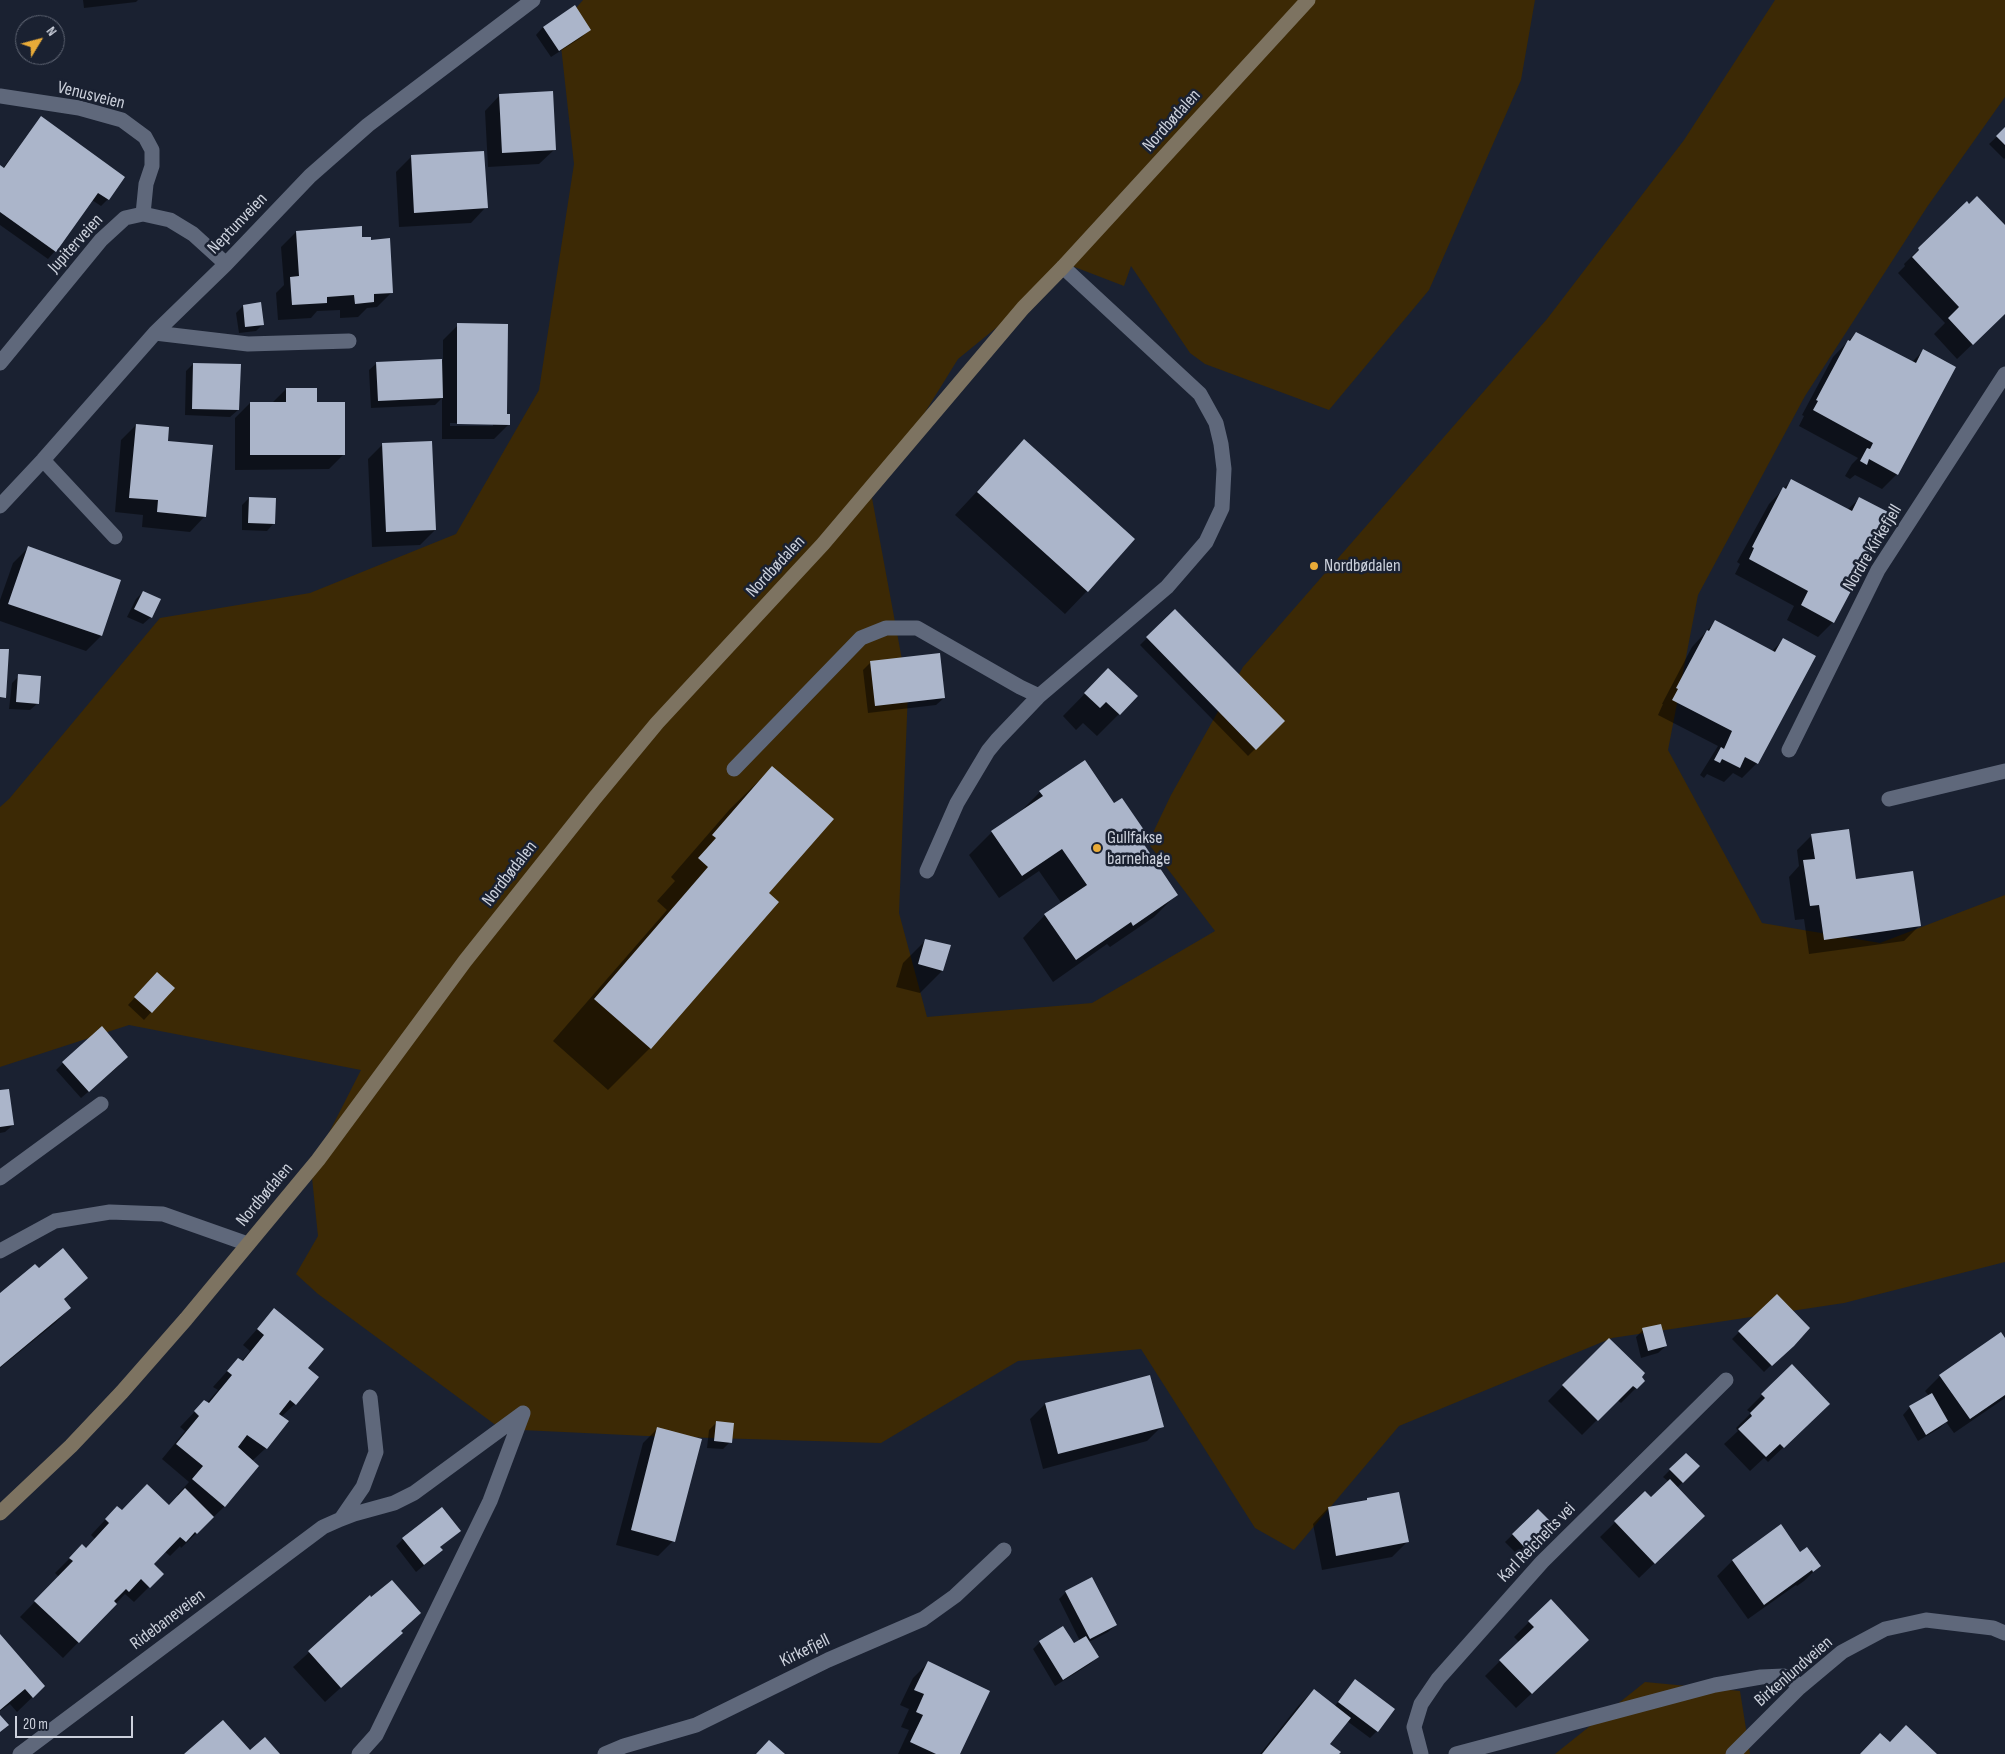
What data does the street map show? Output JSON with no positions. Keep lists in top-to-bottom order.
{
  "streets": {
    "street": [
      "Venusveien",
      "Nordbødalen",
      "Neptunveien",
      "Jupiterveien",
      "Nordre Kirkefjell",
      "Karl Reichelts vei",
      "Ridebaneveien",
      "Kirkefjell",
      "Birkenlundveien"
    ]
  },
  "crossings": [
    ["Venusveien", "Jupiterveien"]
  ],
  "places": ["Nordbødalen", "Gullfakse barnehage"],
  "scale_bar": "20 m",
  "north": "top right"
}
